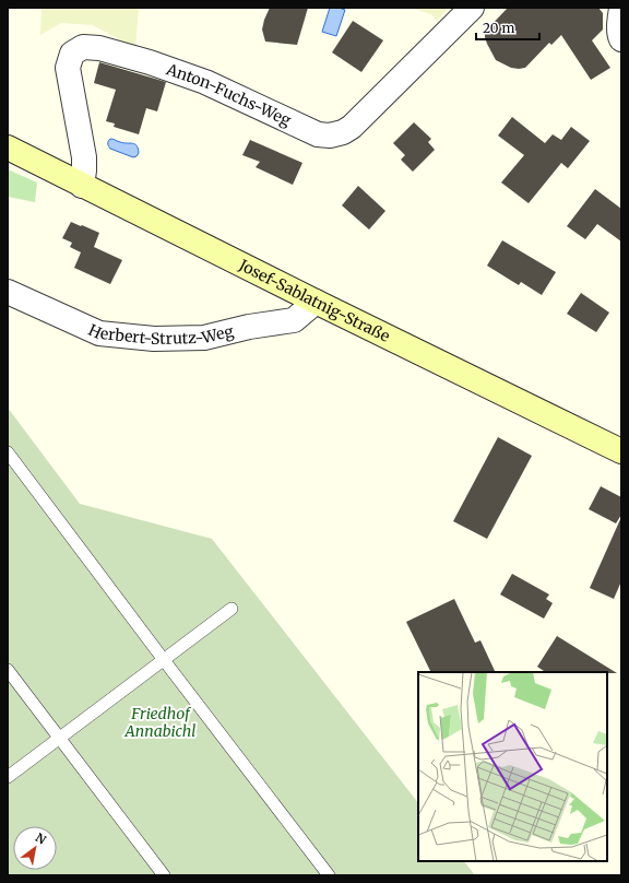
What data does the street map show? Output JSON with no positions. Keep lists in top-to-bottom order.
{
  "streets": {
    "main road": ["Josef-Sablatnig-Straße"],
    "street": ["Anton-Fuchs-Weg", "Herbert-Strutz-Weg"]
  },
  "crossings": [
    ["Anton-Fuchs-Weg", "Josef-Sablatnig-Straße"],
    ["Josef-Sablatnig-Straße", "Herbert-Strutz-Weg"]
  ],
  "parks": ["Friedhof Annabichl"],
  "scale_bar": "20 m",
  "north": "top right"
}
